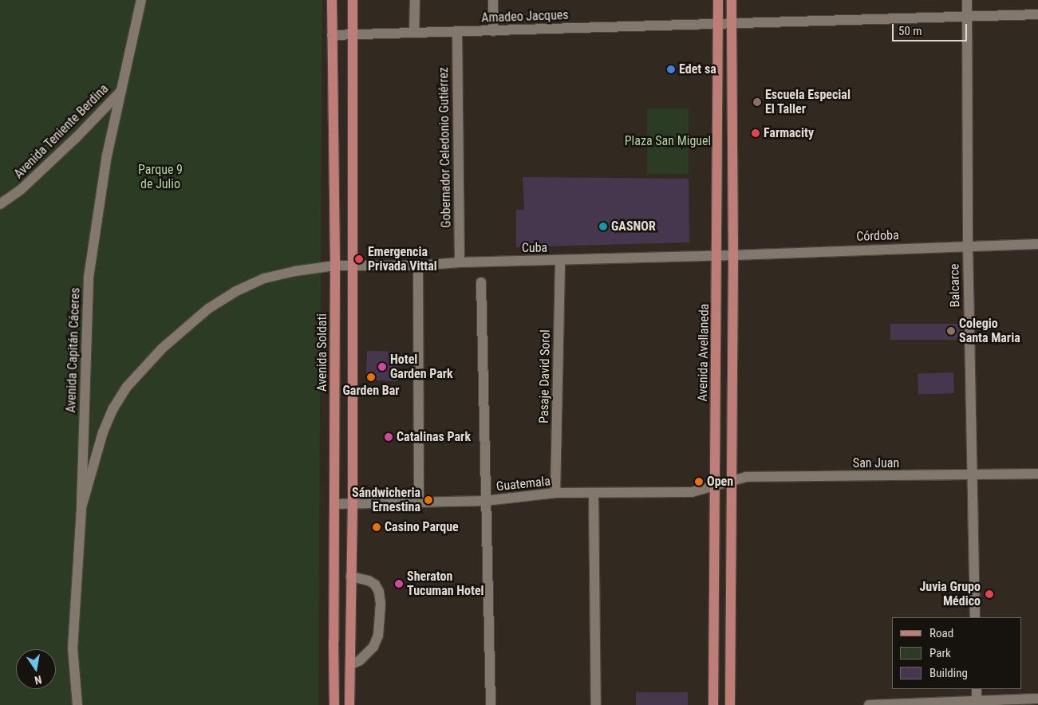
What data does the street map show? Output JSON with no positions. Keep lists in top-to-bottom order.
{
  "streets": {
    "main road": ["Avenida Soldati", "Avenida Avellaneda"],
    "street": [
      "Amadeo Jacques",
      "Avenida Teniente Berdina",
      "Gobernador Celedonio Gutiérrez",
      "Córdoba",
      "Cuba",
      "Balcarce",
      "Avenida Capitán Cáceres",
      "Pasaje David Sorol",
      "San Juan",
      "Guatemala"
    ]
  },
  "crossings": [
    ["Amadeo Jacques", "Gobernador Celedonio Gutiérrez"],
    ["Amadeo Jacques", "Balcarce"],
    ["Amadeo Jacques", "Avenida Soldati"],
    ["Amadeo Jacques", "Avenida Avellaneda"],
    ["Avenida Teniente Berdina", "Avenida Capitán Cáceres"],
    ["Gobernador Celedonio Gutiérrez", "Cuba"],
    ["Córdoba", "Cuba"],
    ["Córdoba", "Balcarce"],
    ["Córdoba", "Avenida Avellaneda"],
    ["Cuba", "Avenida Capitán Cáceres"],
    ["Cuba", "Avenida Soldati"],
    ["Cuba", "Avenida Avellaneda"],
    ["Cuba", "Pasaje David Sorol"],
    ["Balcarce", "San Juan"],
    ["Avenida Soldati", "Guatemala"],
    ["Avenida Avellaneda", "San Juan"],
    ["Avenida Avellaneda", "Guatemala"],
    ["Pasaje David Sorol", "Guatemala"],
    ["San Juan", "Guatemala"]
  ],
  "parks": ["Plaza San Miguel", "Parque 9 de Julio"],
  "places": [
    "Edet sa",
    "Escuela Especial El Taller",
    "Farmacity",
    "GASNOR",
    "Emergencia Privada Vittal",
    "Colegio Santa Maria",
    "Hotel Garden Park",
    "Garden Bar",
    "Catalinas Park",
    "Open",
    "Sándwicheria Ernestina",
    "Casino Parque",
    "Sheraton Tucuman Hotel",
    "Juvia Grupo Médico"
  ],
  "legend": ["Road", "Park", "Building"],
  "scale_bar": "50 m",
  "north": "bottom"
}
